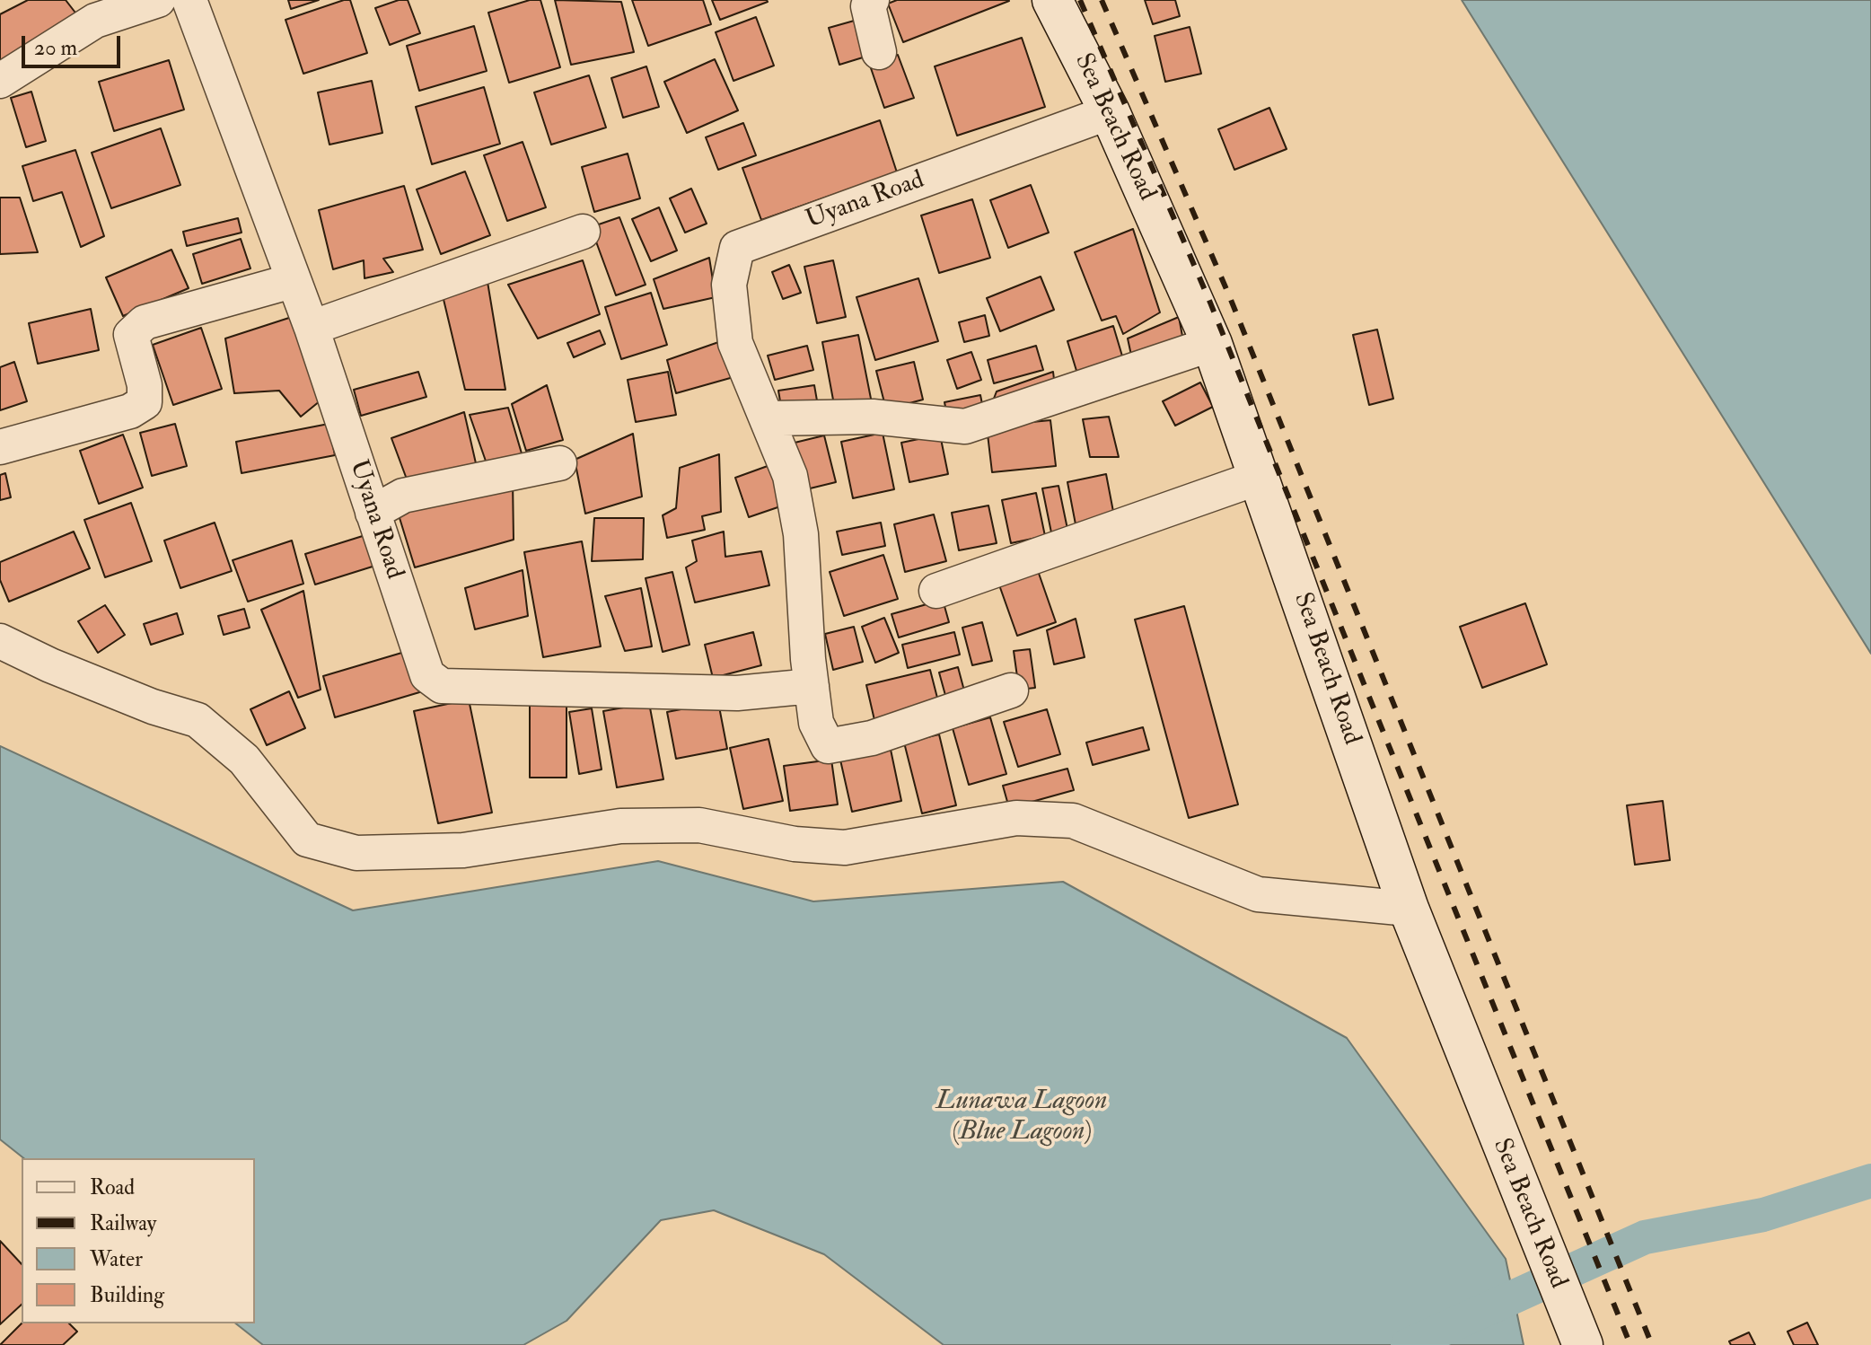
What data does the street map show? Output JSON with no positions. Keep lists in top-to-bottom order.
{
  "streets": {
    "street": ["Sea Beach Road", "Uyana Road"]
  },
  "crossings": [
    ["Sea Beach Road", "Uyana Road"]
  ],
  "water": ["Lunawa Lagoon (Blue Lagoon)"],
  "legend": [
    "Road",
    "Railway",
    "Water",
    "Building"
  ],
  "scale_bar": "20 m"
}
